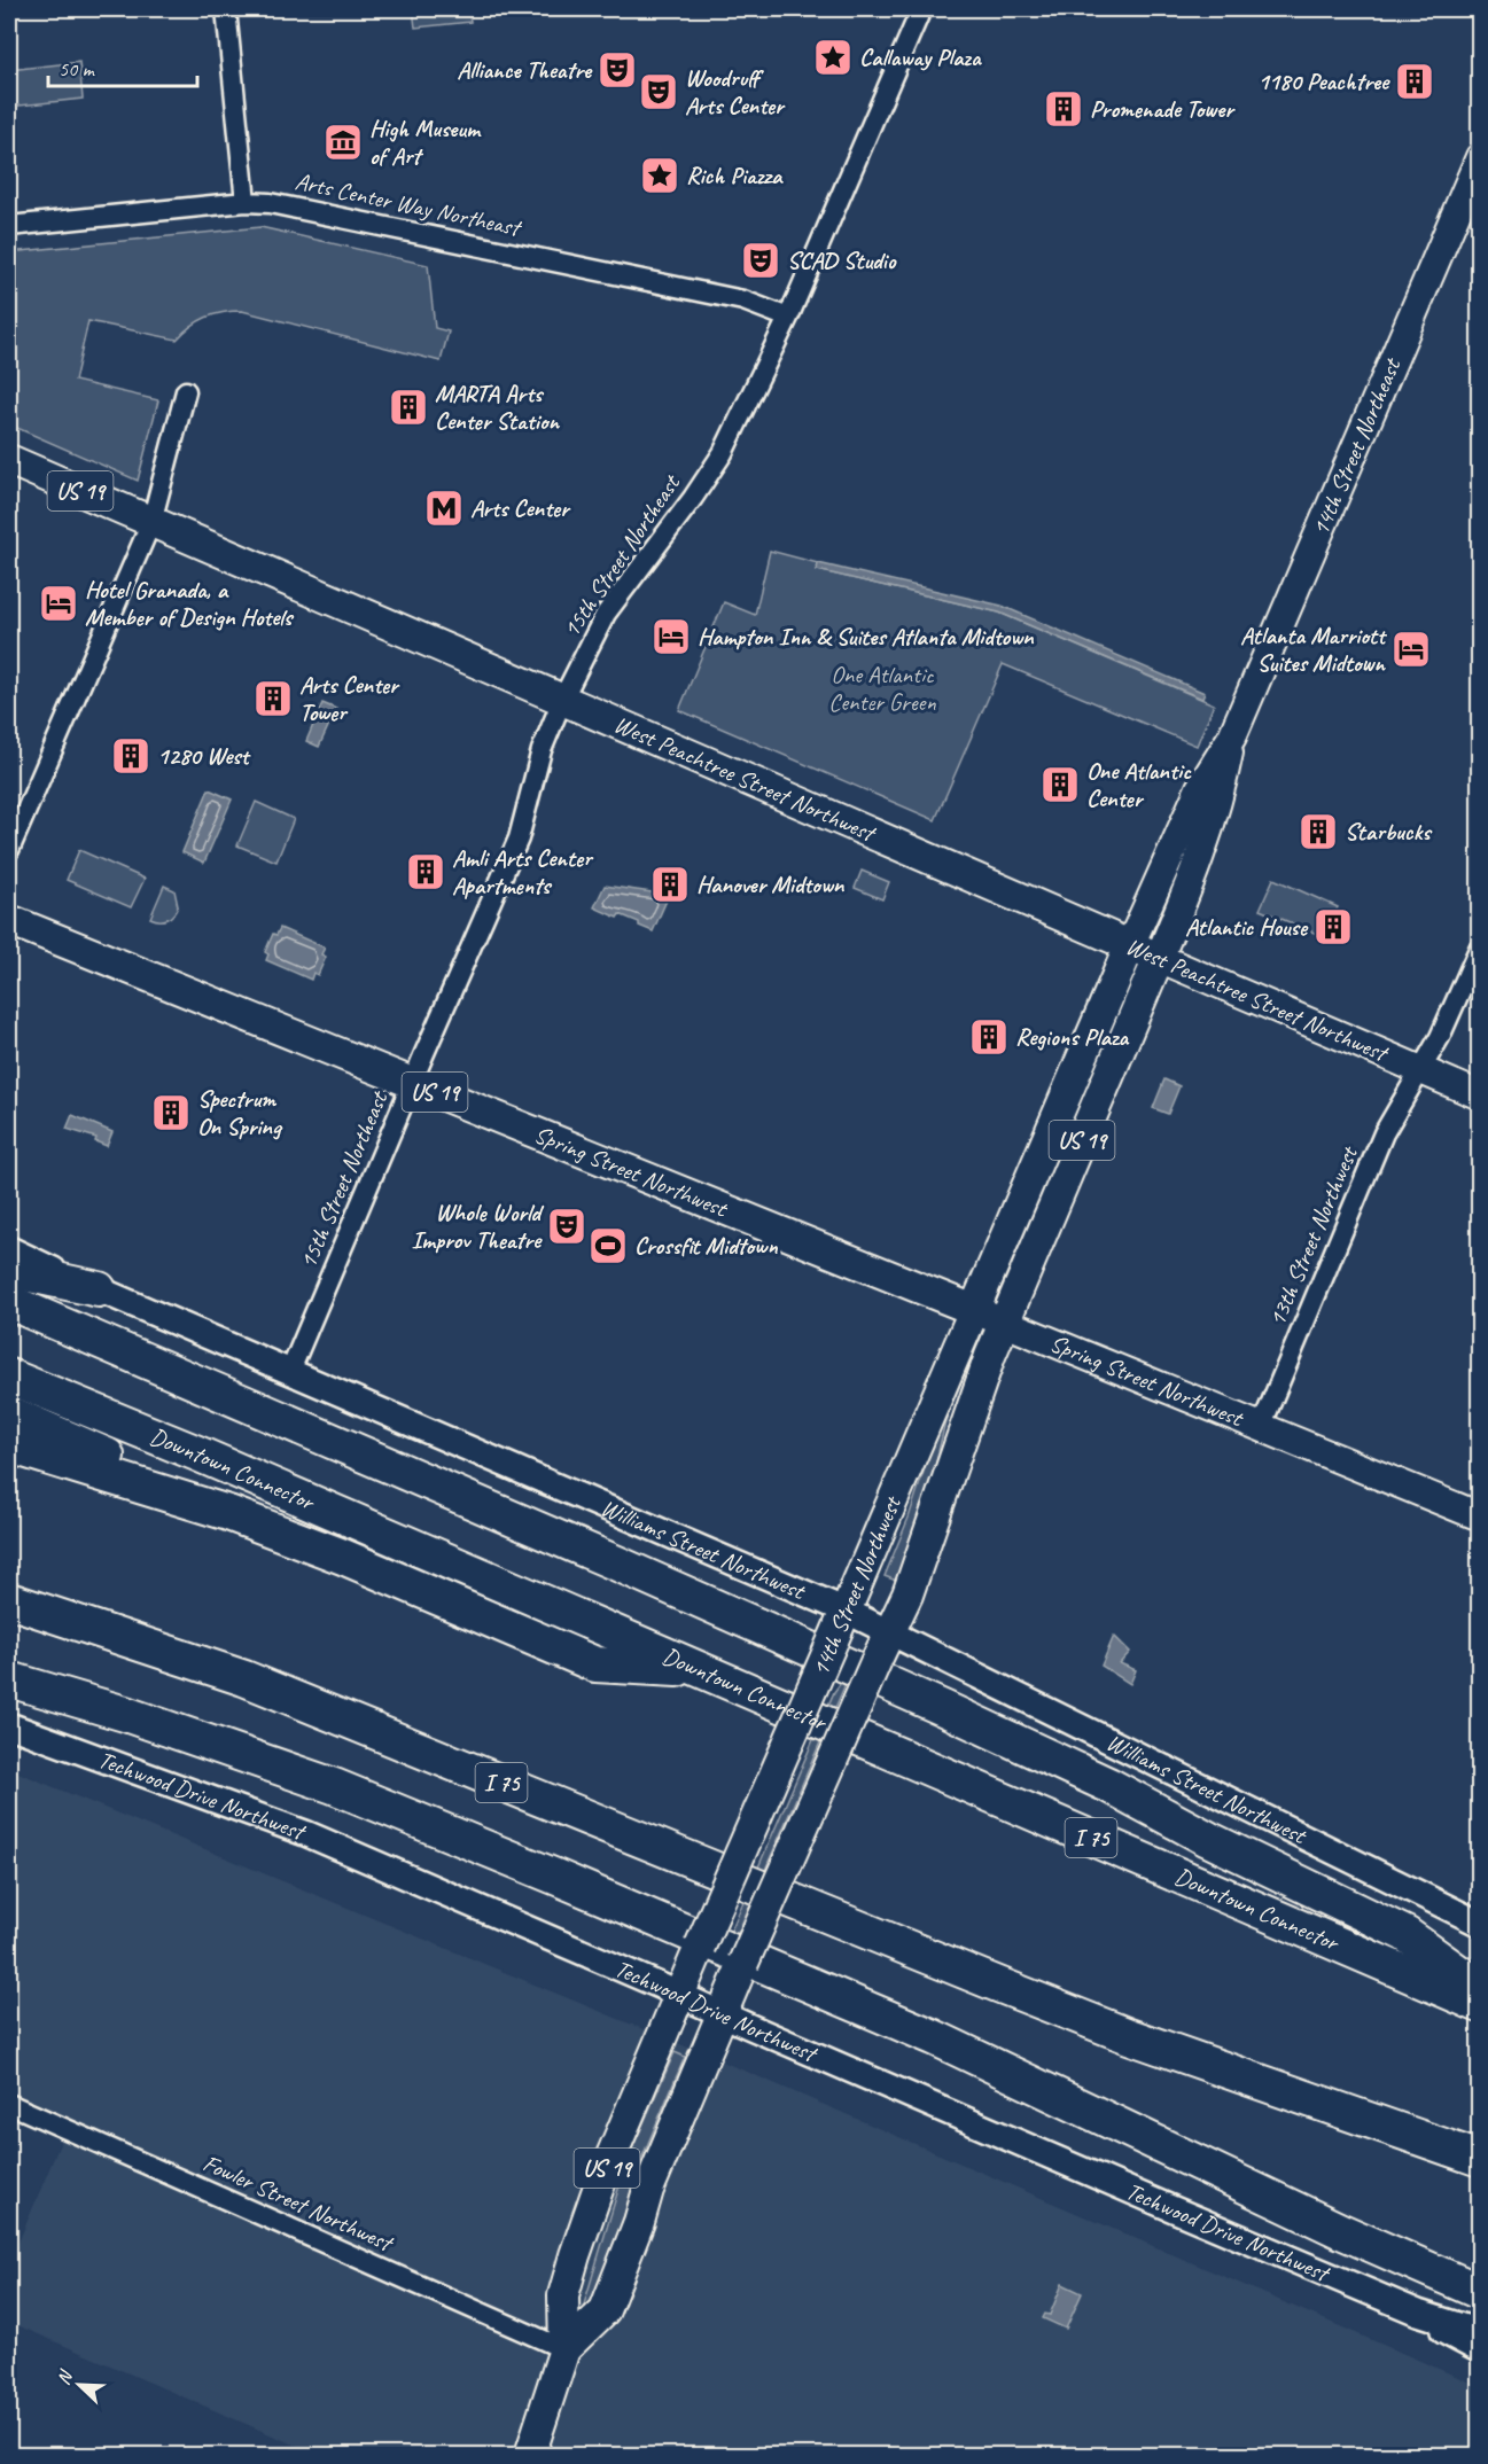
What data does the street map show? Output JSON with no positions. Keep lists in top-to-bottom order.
{
  "streets": {
    "highway": ["Downtown Connector", "I 75"],
    "main road": [
      "14th Street Northeast",
      "US 19",
      "West Peachtree Street Northwest",
      "Spring Street Northwest",
      "14th Street Northwest"
    ],
    "street": [
      "Arts Center Way Northeast",
      "15th Street Northeast",
      "13th Street Northwest",
      "Williams Street Northwest",
      "Techwood Drive Northwest",
      "Fowler Street Northwest"
    ]
  },
  "crossings": [
    ["Arts Center Way Northeast", "15th Street Northeast"],
    ["14th Street Northeast", "West Peachtree Street Northwest"],
    ["14th Street Northeast", "14th Street Northwest"],
    ["15th Street Northeast", "West Peachtree Street Northwest"],
    ["15th Street Northeast", "Spring Street Northwest"],
    ["15th Street Northeast", "Williams Street Northwest"],
    ["West Peachtree Street Northwest", "13th Street Northwest"],
    ["West Peachtree Street Northwest", "14th Street Northwest"],
    ["Spring Street Northwest", "13th Street Northwest"],
    ["Spring Street Northwest", "14th Street Northwest"],
    ["Williams Street Northwest", "14th Street Northwest"],
    ["14th Street Northwest", "Techwood Drive Northwest"],
    ["14th Street Northwest", "Fowler Street Northwest"]
  ],
  "parks": ["One Atlantic Center Green"],
  "places": {
    "place": ["Callaway Plaza", "Rich Piazza"],
    "theatre": [
      "Alliance Theatre",
      "Woodruff Arts Center",
      "SCAD Studio",
      "Whole World Improv Theatre"
    ],
    "building": [
      "1180 Peachtree",
      "Promenade Tower",
      "MARTA Arts Center Station",
      "Arts Center Tower",
      "1280 West",
      "One Atlantic Center",
      "Starbucks",
      "Amli Arts Center Apartments",
      "Hanover Midtown",
      "Atlantic House",
      "Regions Plaza",
      "Spectrum On Spring"
    ],
    "museum": ["High Museum of Art"],
    "metro station": ["Arts Center"],
    "hotel": ["Hotel Granada, a Member of Design Hotels", "Hampton Inn & Suites Atlanta Midtown", "Atlanta Marriott Suites Midtown"],
    "sports": ["Crossfit Midtown"]
  },
  "scale_bar": "50 m",
  "north": "top left"
}
